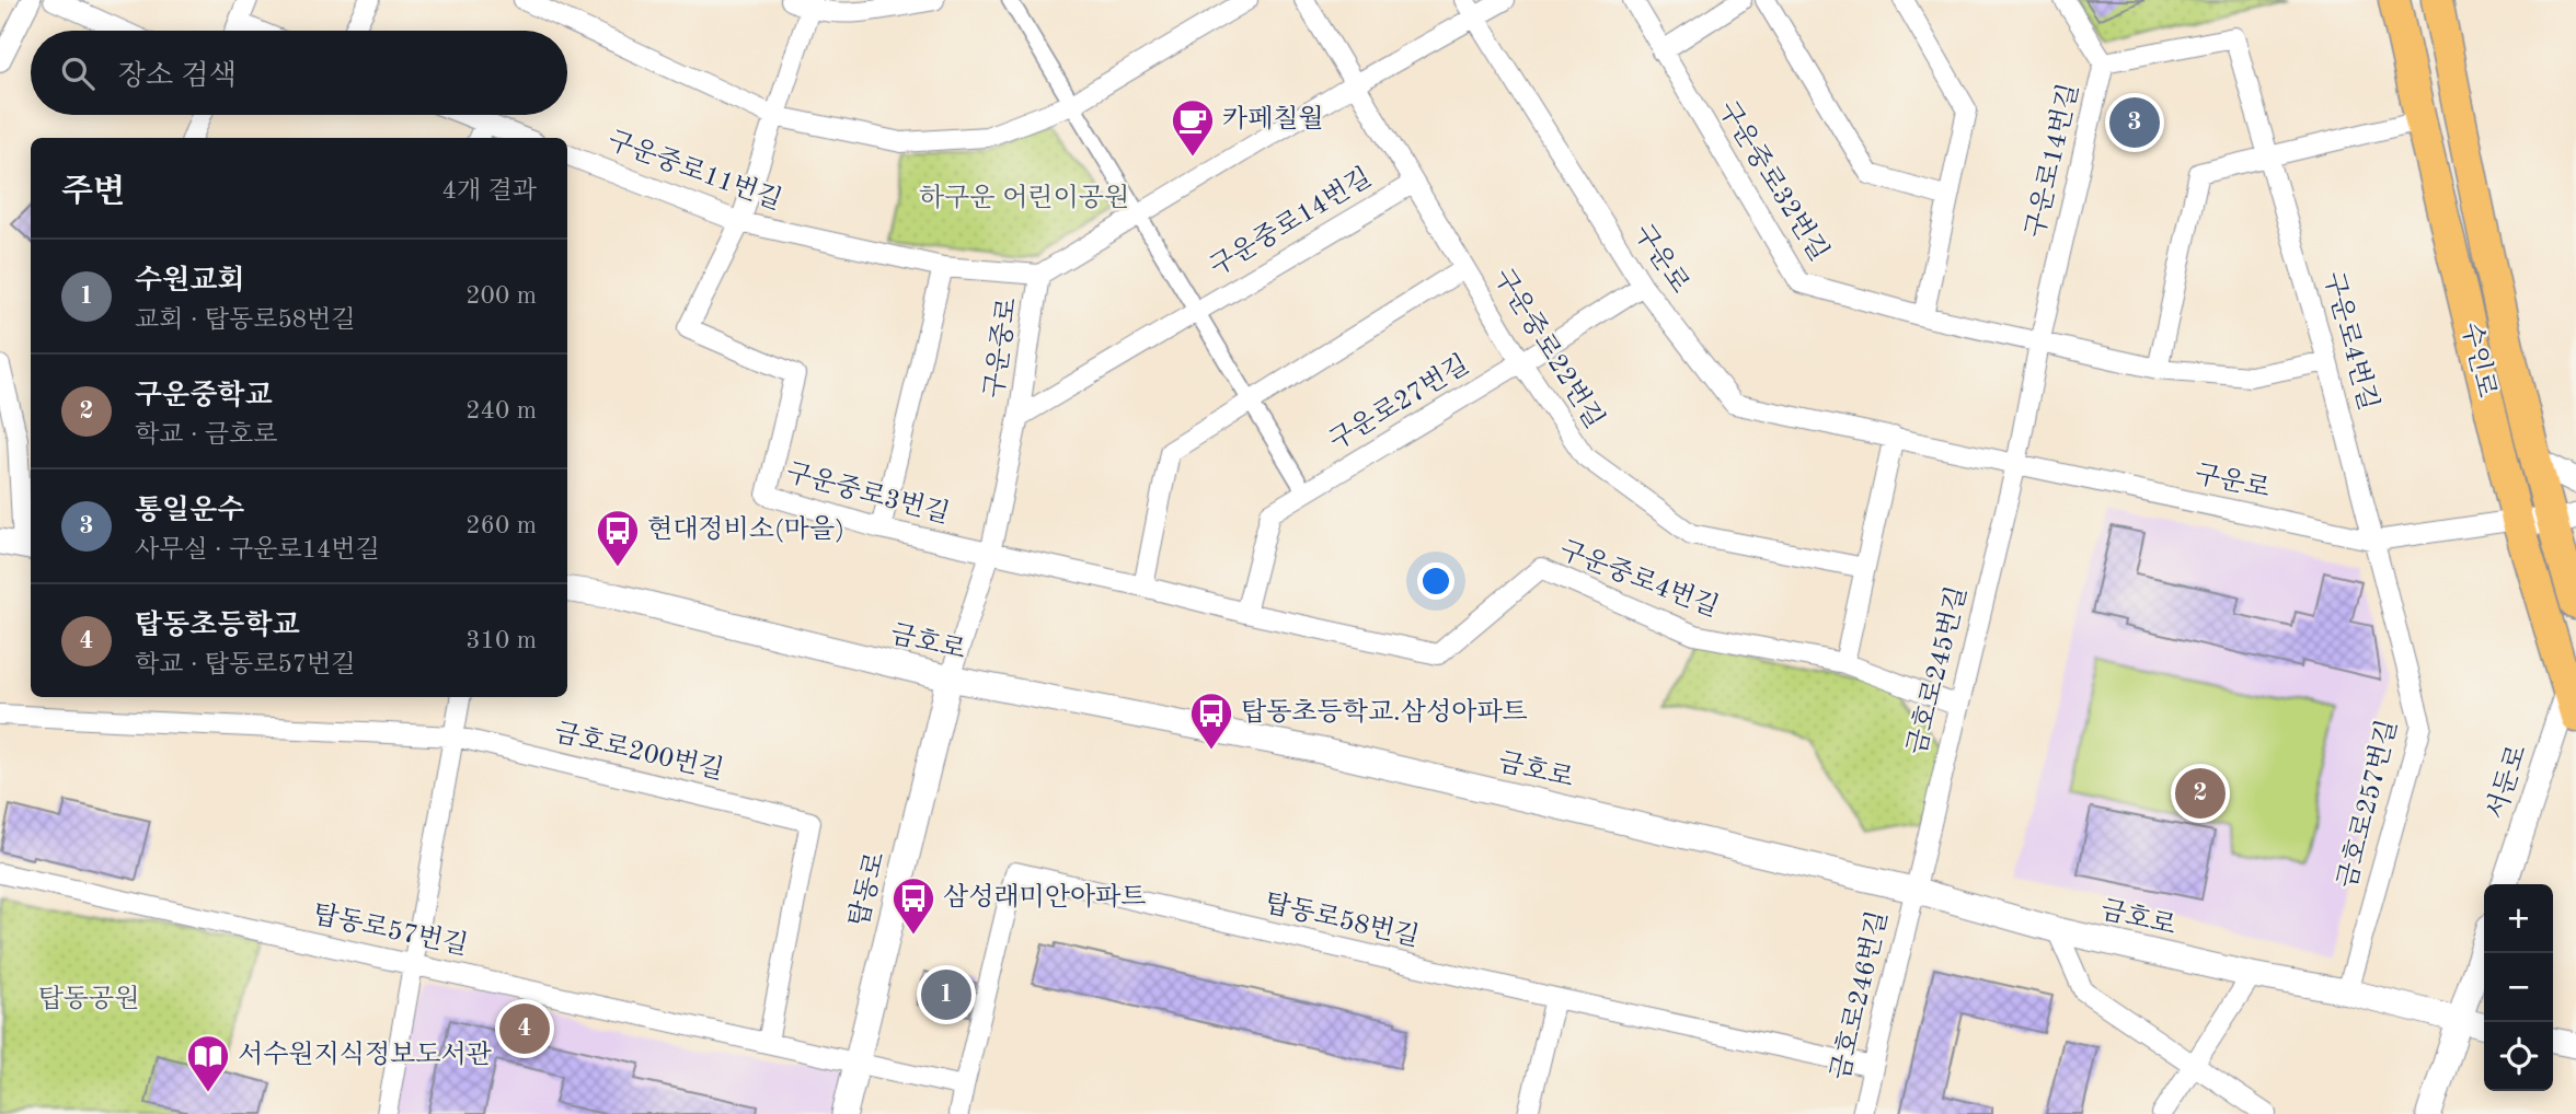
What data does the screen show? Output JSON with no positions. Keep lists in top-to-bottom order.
{
  "streets": {
    "main road": ["수인로"],
    "street": [
      "구운로14번길",
      "구운중로11번길",
      "구운중로32번길",
      "구운중로14번길",
      "구운로",
      "구운로4번길",
      "구운중로",
      "구운중로22번길",
      "구운로27번길",
      "구운중로3번길",
      "구운중로4번길",
      "금호로",
      "금호로245번길",
      "금호로200번길",
      "서둔로",
      "금호로257번길",
      "탑동로",
      "탑동로58번길",
      "탑동로57번길",
      "금호로246번길"
    ]
  },
  "crossings": [
    ["구운로14번길", "구운중로32번길"],
    ["구운로14번길", "구운로"],
    ["구운로14번길", "구운로4번길"],
    ["구운로14번길", "금호로245번길"],
    ["구운중로11번길", "구운중로"],
    ["구운중로11번길", "구운중로3번길"],
    ["구운중로14번길", "구운중로"],
    ["구운중로14번길", "구운중로22번길"],
    ["구운중로14번길", "구운로27번길"],
    ["구운로", "구운로4번길"],
    ["구운로", "구운중로"],
    ["구운로", "수인로"],
    ["구운로", "구운로27번길"],
    ["구운로", "금호로245번길"],
    ["구운로", "금호로257번길"],
    ["구운로4번길", "금호로257번길"],
    ["구운중로", "구운중로22번길"],
    ["구운중로", "구운중로3번길"],
    ["구운중로", "구운중로4번길"],
    ["구운중로", "금호로"],
    ["구운중로", "탑동로"],
    ["구운중로22번길", "구운로27번길"],
    ["수인로", "서둔로"],
    ["구운로27번길", "구운중로4번길"],
    ["구운중로3번길", "구운중로4번길"],
    ["구운중로4번길", "금호로245번길"],
    ["금호로", "금호로245번길"],
    ["금호로", "금호로257번길"],
    ["금호로", "탑동로"],
    ["금호로", "금호로246번길"],
    ["금호로245번길", "금호로246번길"],
    ["금호로200번길", "탑동로57번길"],
    ["탑동로", "탑동로57번길"],
    ["탑동로58번길", "금호로246번길"]
  ],
  "parks": ["하구운 어린이공원", "탑동공원"],
  "places": {
    "cafe": ["카페칠월"],
    "bus stop": ["현대정비소(마을)", "탑동초등학교.삼성아파트", "삼성래미안아파트"],
    "library": ["서수원지식정보도서관"]
  },
  "page": {
    "search": "장소 검색",
    "pins": [
      "3",
      "2",
      "1",
      "4"
    ],
    "heading": ["주변", "4개 결과"],
    "list": [
      {
        "mark": "1",
        "name": "수원교회",
        "note": "교회 · 탑동로58번길",
        "value": "200 m"
      },
      {
        "mark": "2",
        "name": "구운중학교",
        "note": "학교 · 금호로",
        "value": "240 m"
      },
      {
        "mark": "3",
        "name": "통일운수",
        "note": "사무실 · 구운로14번길",
        "value": "260 m"
      },
      {
        "mark": "4",
        "name": "탑동초등학교",
        "note": "학교 · 탑동로57번길",
        "value": "310 m"
      }
    ],
    "map_buttons": ["+", "−"]
  }
}
